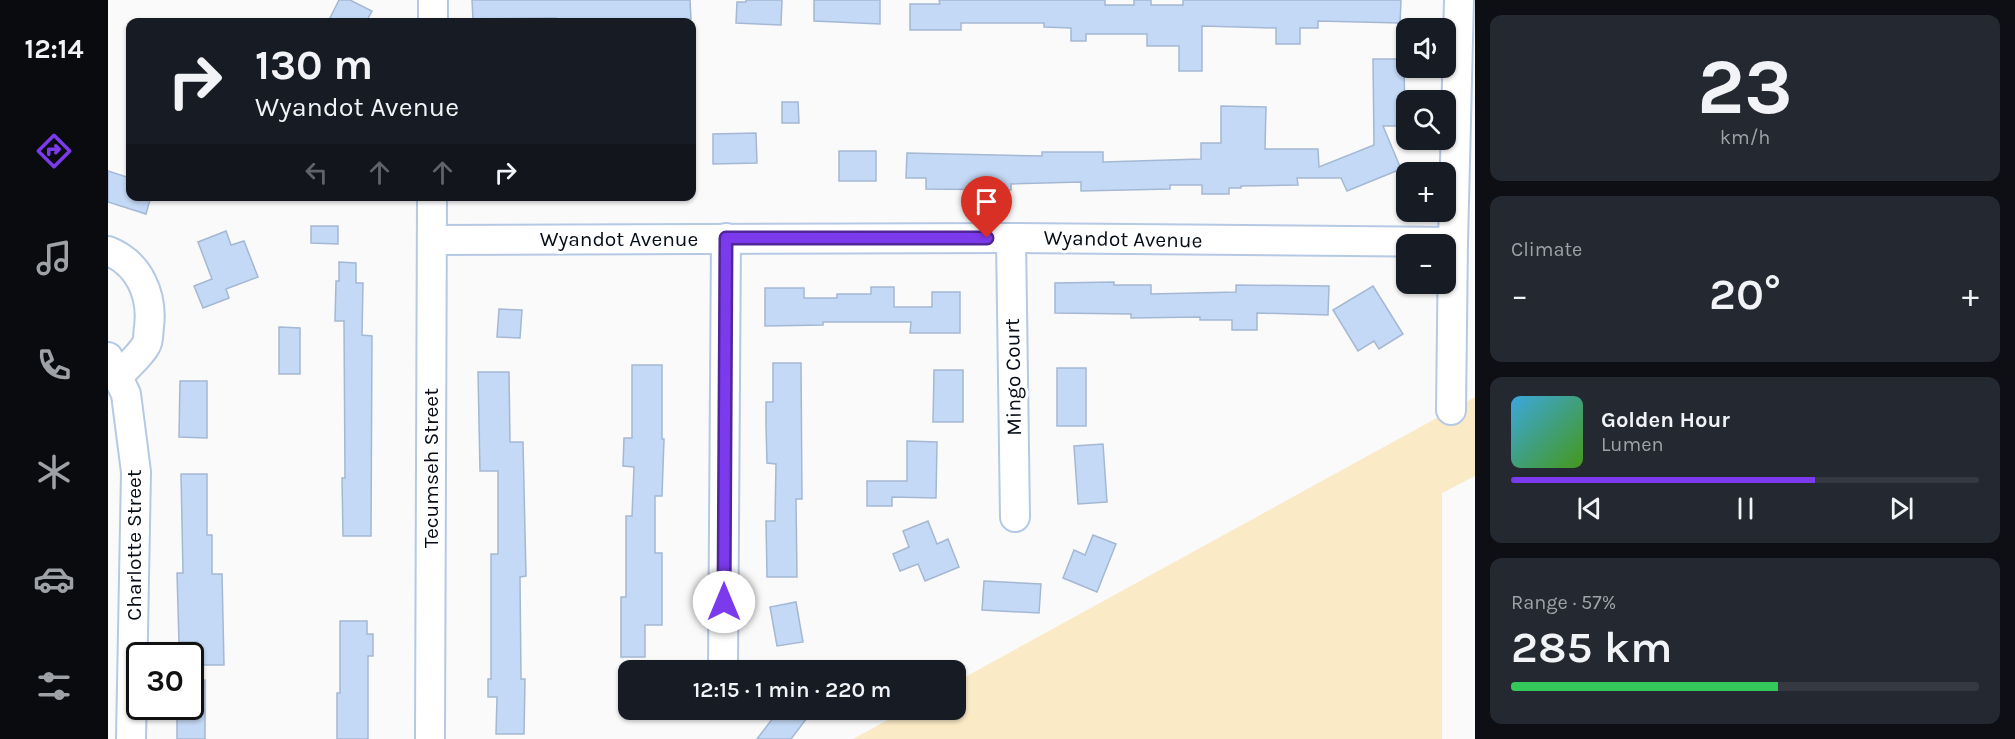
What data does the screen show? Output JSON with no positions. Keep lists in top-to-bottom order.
{
  "streets": {
    "street": [
      "Wyandot Avenue",
      "Mingo Court",
      "Tecumseh Street",
      "Charlotte Street"
    ]
  },
  "crossings": [
    ["Wyandot Avenue", "Mingo Court"],
    ["Wyandot Avenue", "Tecumseh Street"]
  ],
  "page": {
    "tabs": "12:14",
    "tile": [
      ["23", "km/h"],
      "Climate",
      ["Range · 57%", "285 km"]
    ],
    "map_buttons": ["+", "−"],
    "turn": ["130 m", "Wyandot Avenue"],
    "heat": ["−", "20°", "+"],
    "song": ["Golden Hour", "Lumen"],
    "limit": "30",
    "trip": "12:15 · 1 min · 220 m"
  }
}
